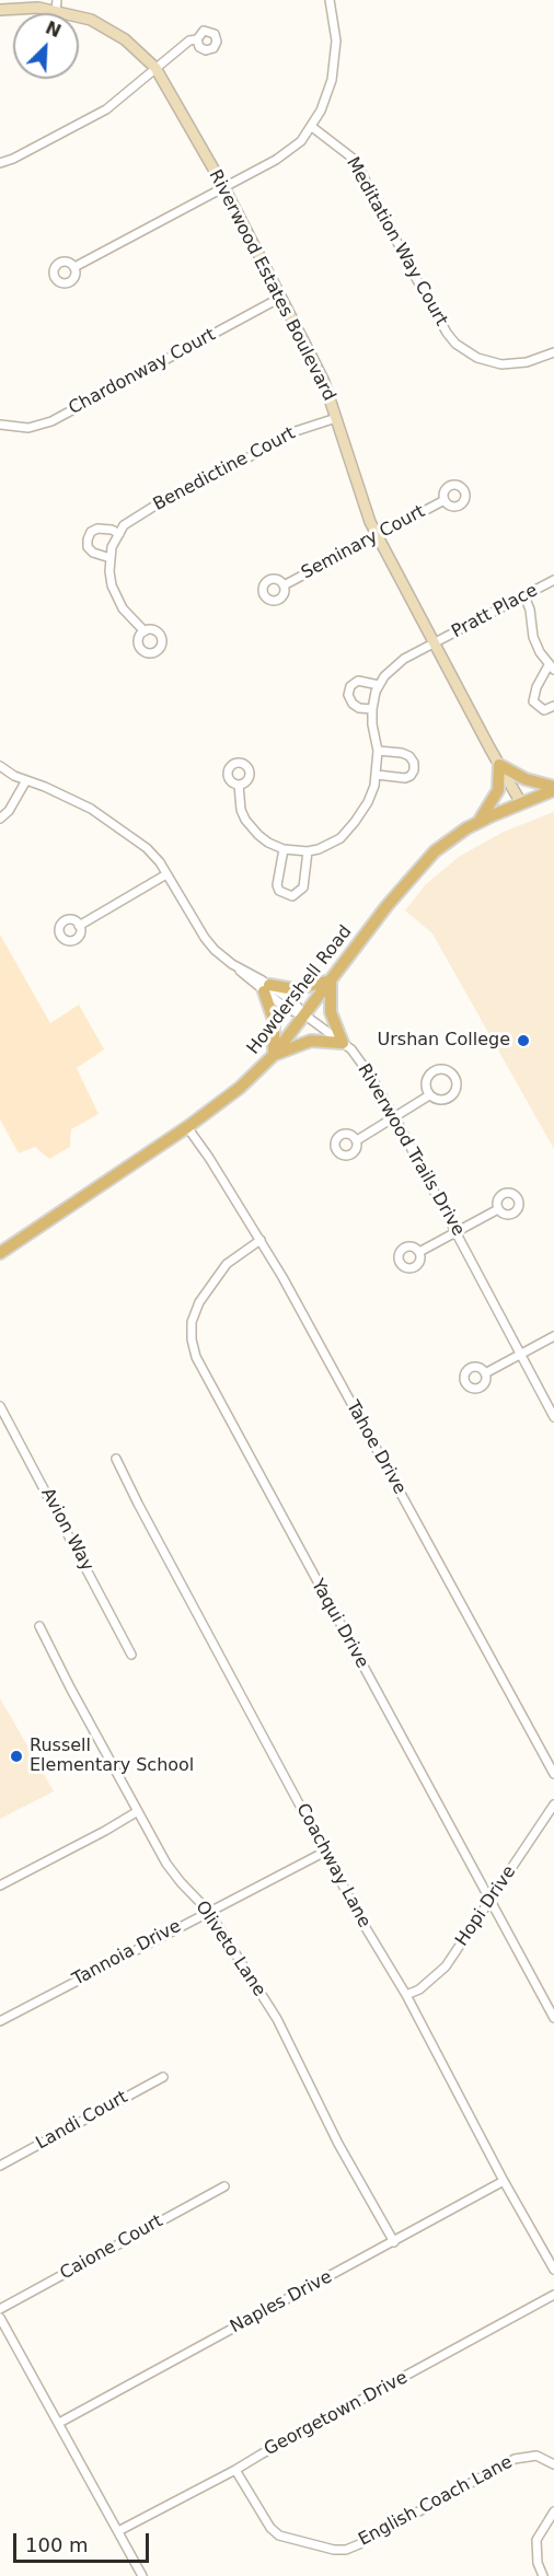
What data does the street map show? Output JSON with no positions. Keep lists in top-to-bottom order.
{
  "streets": {
    "main road": ["Howdershell Road"],
    "street": [
      "Meditation Way Court",
      "Riverwood Estates Boulevard",
      "Chardonway Court",
      "Benedictine Court",
      "Seminary Court",
      "Pratt Place",
      "Riverwood Trails Drive",
      "Tahoe Drive",
      "Avion Way",
      "Yaqui Drive",
      "Coachway Lane",
      "Hopi Drive",
      "Oliveto Lane",
      "Tannoia Drive",
      "Landi Court",
      "Caione Court",
      "Naples Drive",
      "Georgetown Drive",
      "English Coach Lane"
    ]
  },
  "crossings": [
    ["Riverwood Estates Boulevard", "Chardonway Court"],
    ["Riverwood Estates Boulevard", "Benedictine Court"],
    ["Riverwood Estates Boulevard", "Seminary Court"],
    ["Riverwood Estates Boulevard", "Pratt Place"],
    ["Riverwood Estates Boulevard", "Howdershell Road"],
    ["Howdershell Road", "Riverwood Trails Drive"],
    ["Howdershell Road", "Tahoe Drive"],
    ["Tahoe Drive", "Yaqui Drive"],
    ["Yaqui Drive", "Hopi Drive"],
    ["Coachway Lane", "Hopi Drive"],
    ["Coachway Lane", "Tannoia Drive"],
    ["Coachway Lane", "Naples Drive"],
    ["Oliveto Lane", "Tannoia Drive"],
    ["Oliveto Lane", "Naples Drive"],
    ["Georgetown Drive", "English Coach Lane"]
  ],
  "places": ["Urshan College", "Russell Elementary School"],
  "scale_bar": "100 m",
  "north": "top right"
}
